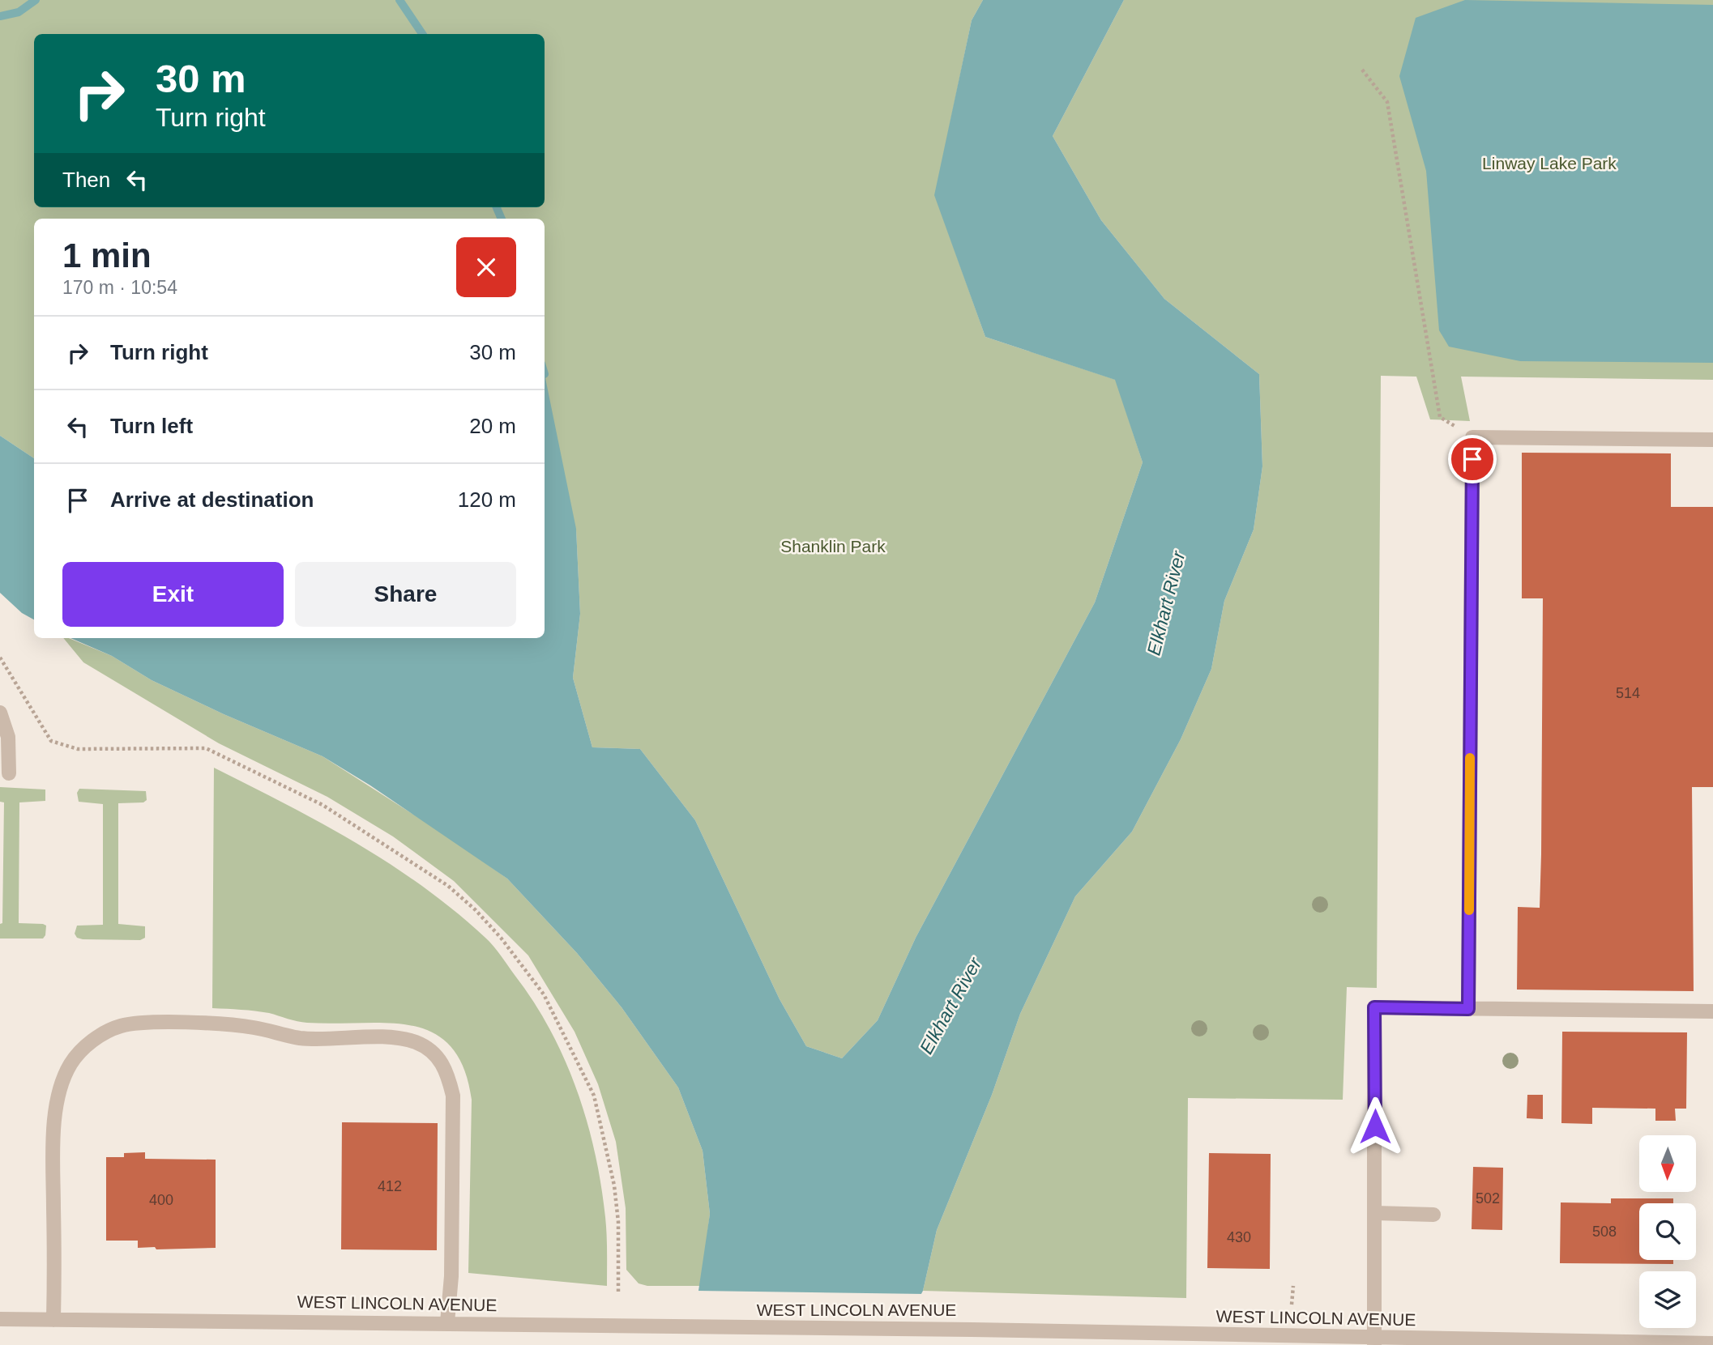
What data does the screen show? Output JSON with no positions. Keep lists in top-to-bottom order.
{
  "streets": {
    "street": ["WEST LINCOLN AVENUE"]
  },
  "water": ["Elkhart River"],
  "parks": ["Linway Lake Park", "Shanklin Park"],
  "house_numbers": [
    "514",
    "412",
    "502",
    "400",
    "508",
    "430"
  ],
  "north": "bottom",
  "page": {
    "turn": ["30 m", "Turn right"],
    "then": "Then",
    "heading": ["1 min", "170 m · 10:54"],
    "list": [
      {
        "name": "Turn right",
        "value": "30 m"
      },
      {
        "name": "Turn left",
        "value": "20 m"
      },
      {
        "name": "Arrive at destination",
        "value": "120 m"
      }
    ],
    "buttons": ["Exit", "Share"]
  }
}
